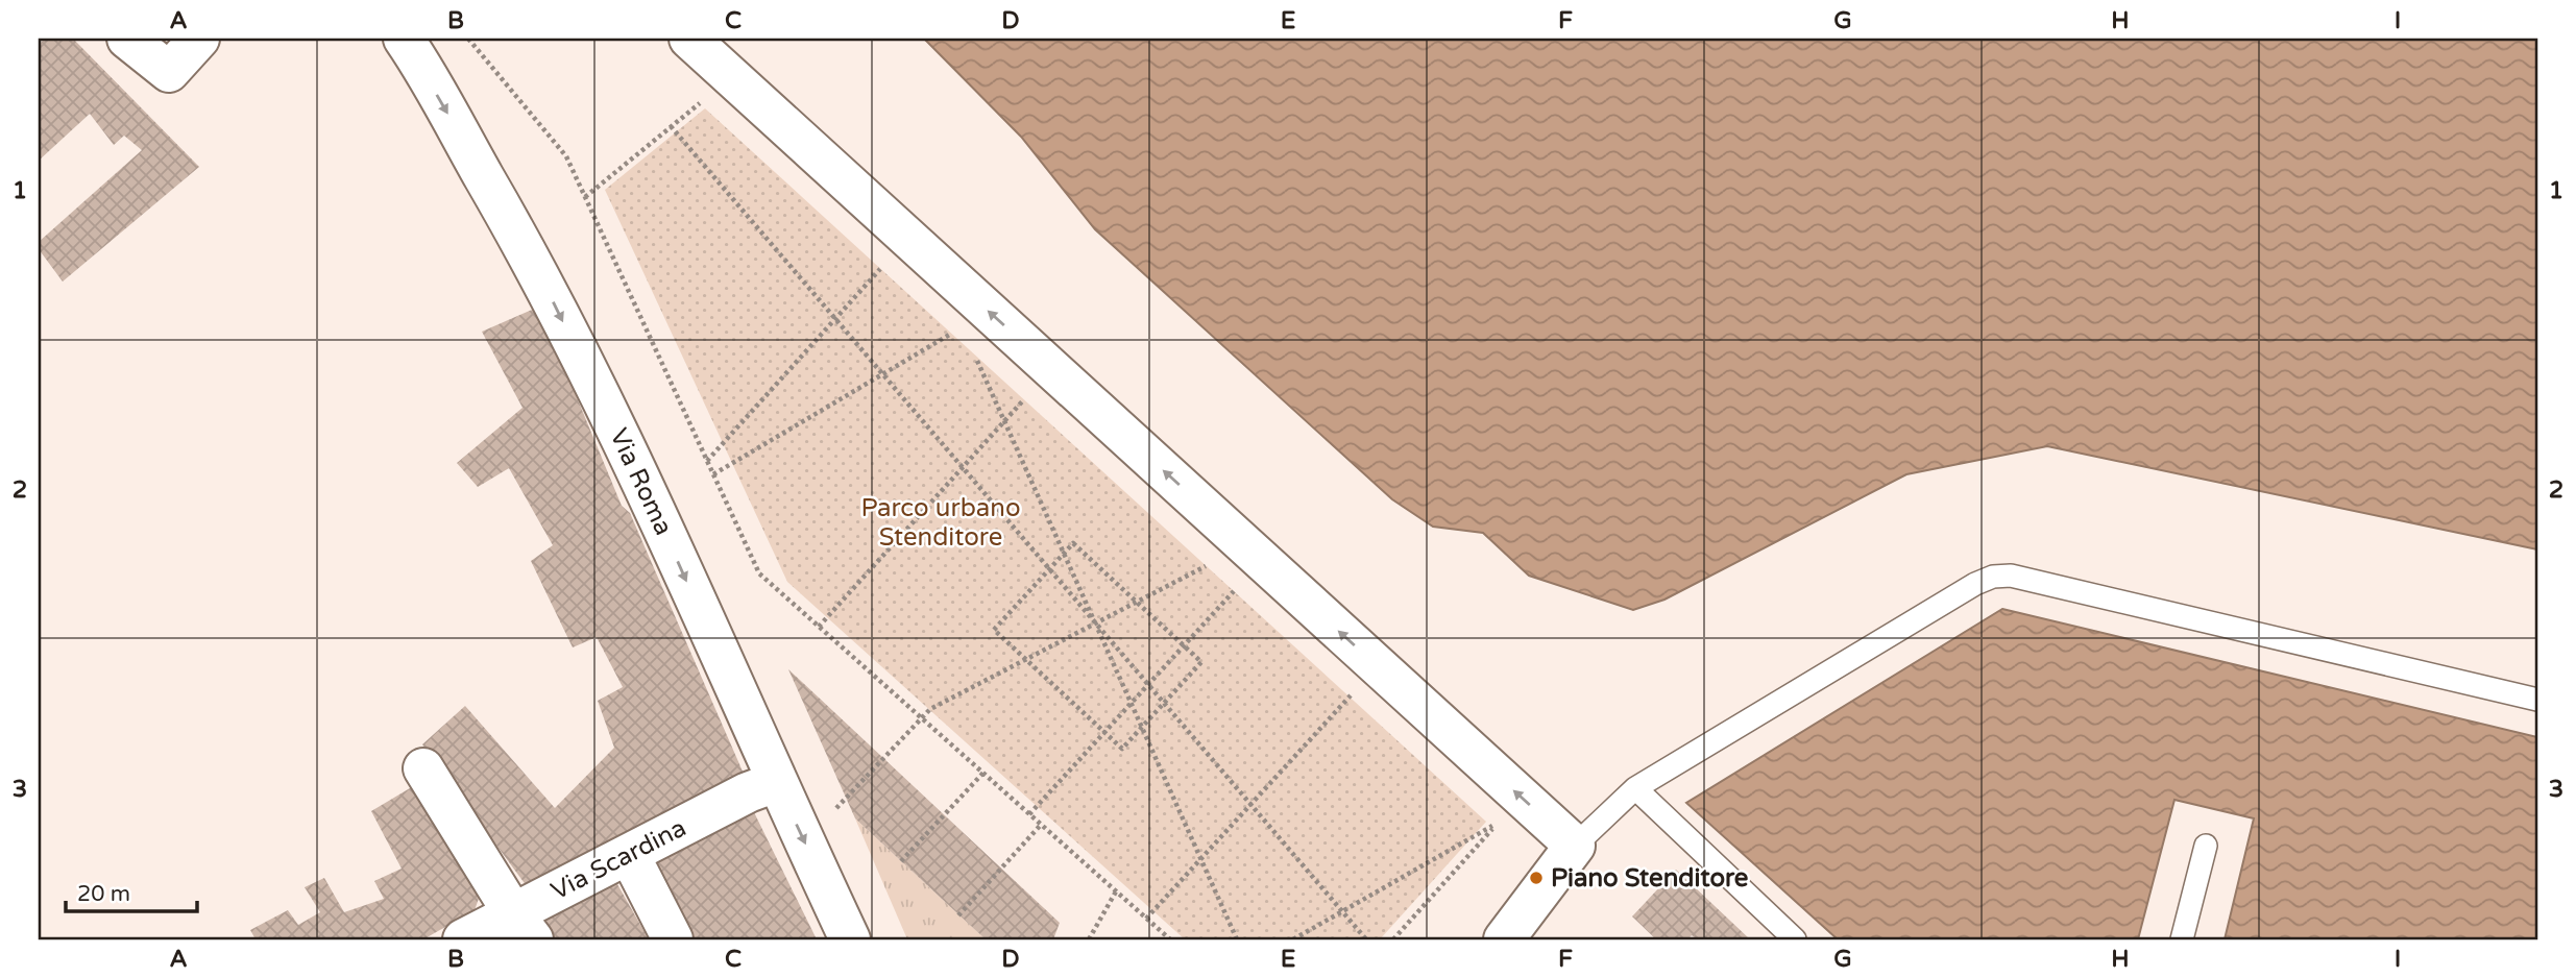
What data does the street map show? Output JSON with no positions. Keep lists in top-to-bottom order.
{
  "streets": {
    "street": ["Via Roma", "Via Scardina"]
  },
  "crossings": [
    ["Via Roma", "Via Scardina"]
  ],
  "parks": ["Parco urbano Stenditore"],
  "places": ["Piano Stenditore"],
  "scale_bar": "20 m",
  "grid": {
    "columns": [
      "A",
      "B",
      "C",
      "D",
      "E",
      "F",
      "G",
      "H",
      "I"
    ],
    "rows": ["1", "2", "3"]
  }
}
